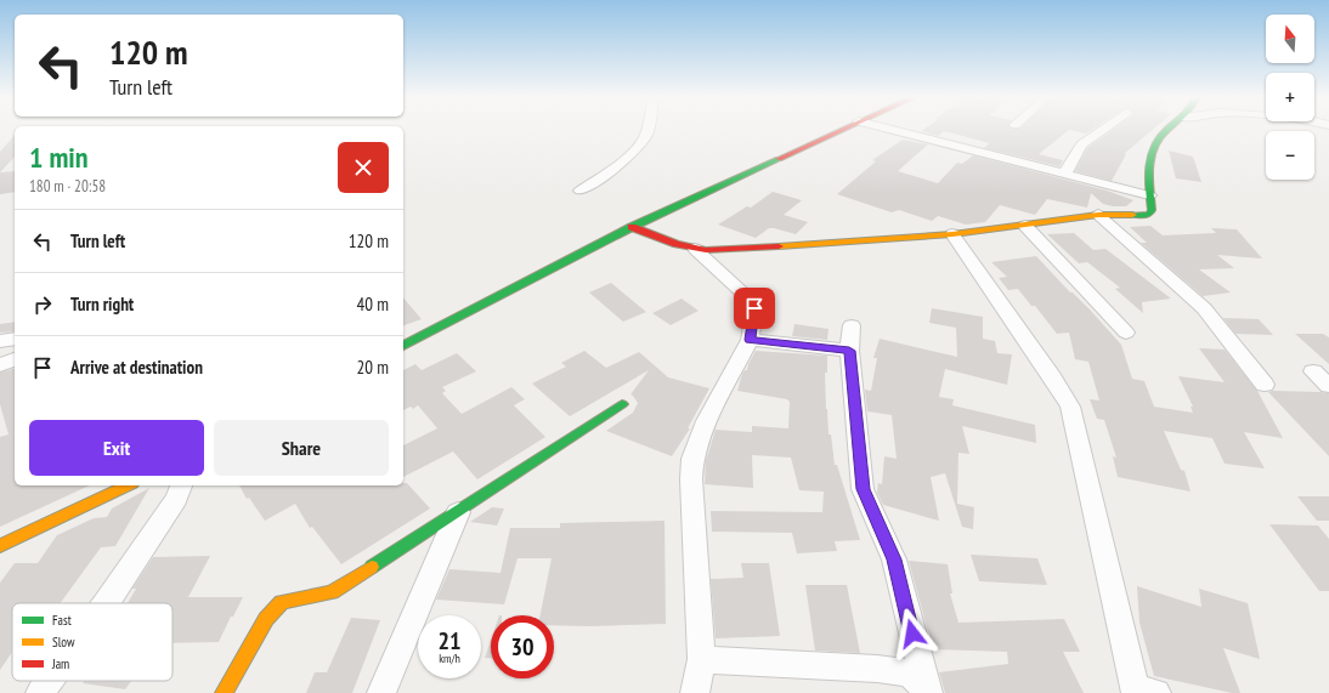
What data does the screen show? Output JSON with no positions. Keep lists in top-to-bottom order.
{
  "legend": ["Fast", "Slow", "Jam"],
  "north": "top",
  "page": {
    "map_buttons": ["+", "−"],
    "turn": ["120 m", "Turn left"],
    "heading": ["1 min", "180 m · 20:58"],
    "list": [
      {
        "name": "Turn left",
        "value": "120 m"
      },
      {
        "name": "Turn right",
        "value": "40 m"
      },
      {
        "name": "Arrive at destination",
        "value": "20 m"
      }
    ],
    "buttons": ["Exit", "Share"],
    "speed": "21 km/h",
    "limit": "30"
  }
}
